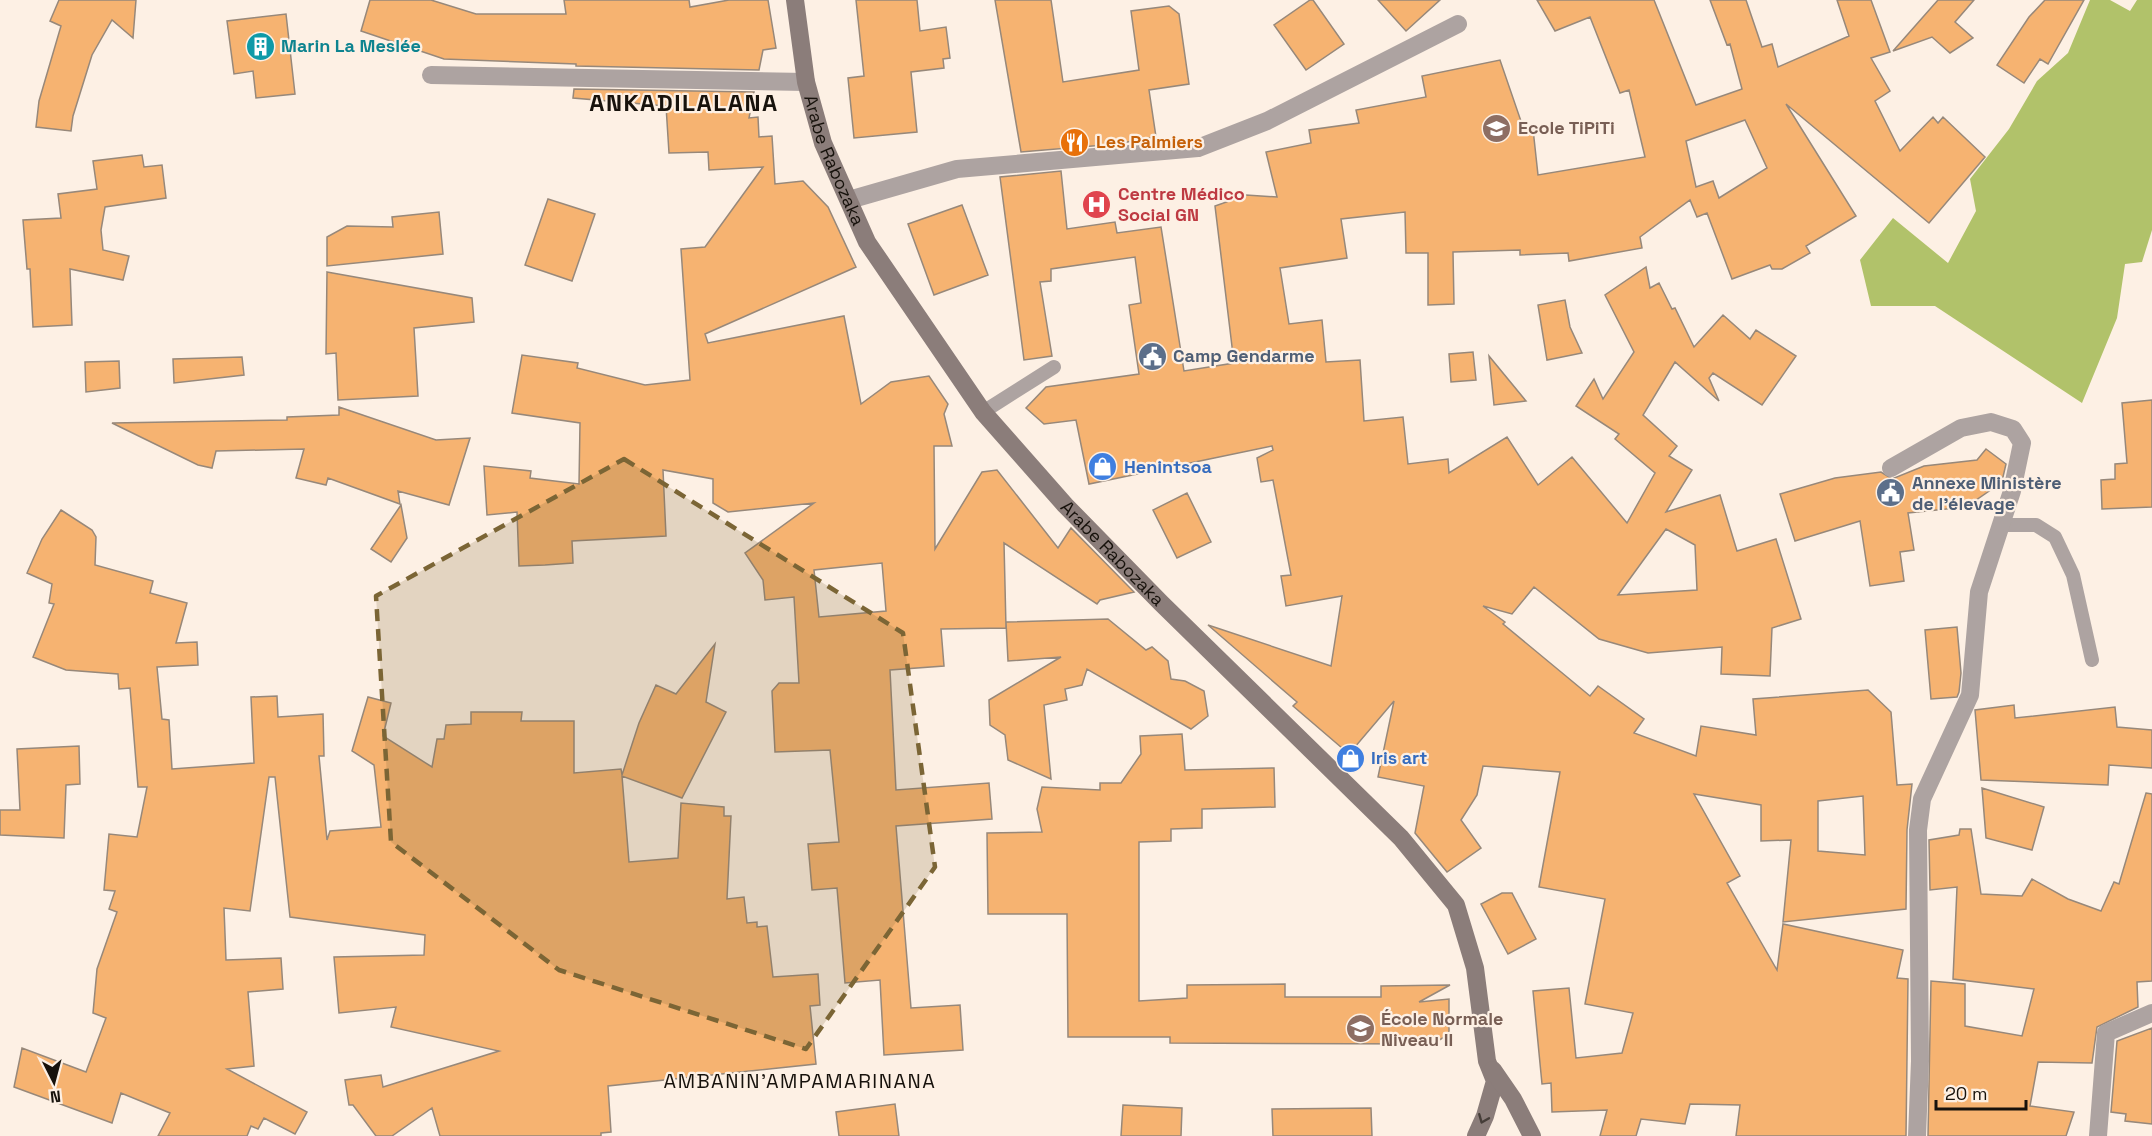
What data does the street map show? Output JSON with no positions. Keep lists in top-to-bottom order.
{
  "streets": {
    "street": ["Arabe Rabozaka"]
  },
  "districts": ["ANKADILALANA", "AMBANIN'AMPAMARINANA"],
  "places": {
    "building": ["Marin La Meslée"],
    "school or university": ["Ecole TiPiTi", "École Normale Niveau II"],
    "restaurant": ["Les Palmiers"],
    "hospital": ["Centre Médico Social GN"],
    "public building": ["Camp Gendarme", "Annexe Ministère de l'élevage"],
    "shop": ["Henintsoa", "Iris art"]
  },
  "scale_bar": "20 m",
  "north": "bottom"
}
